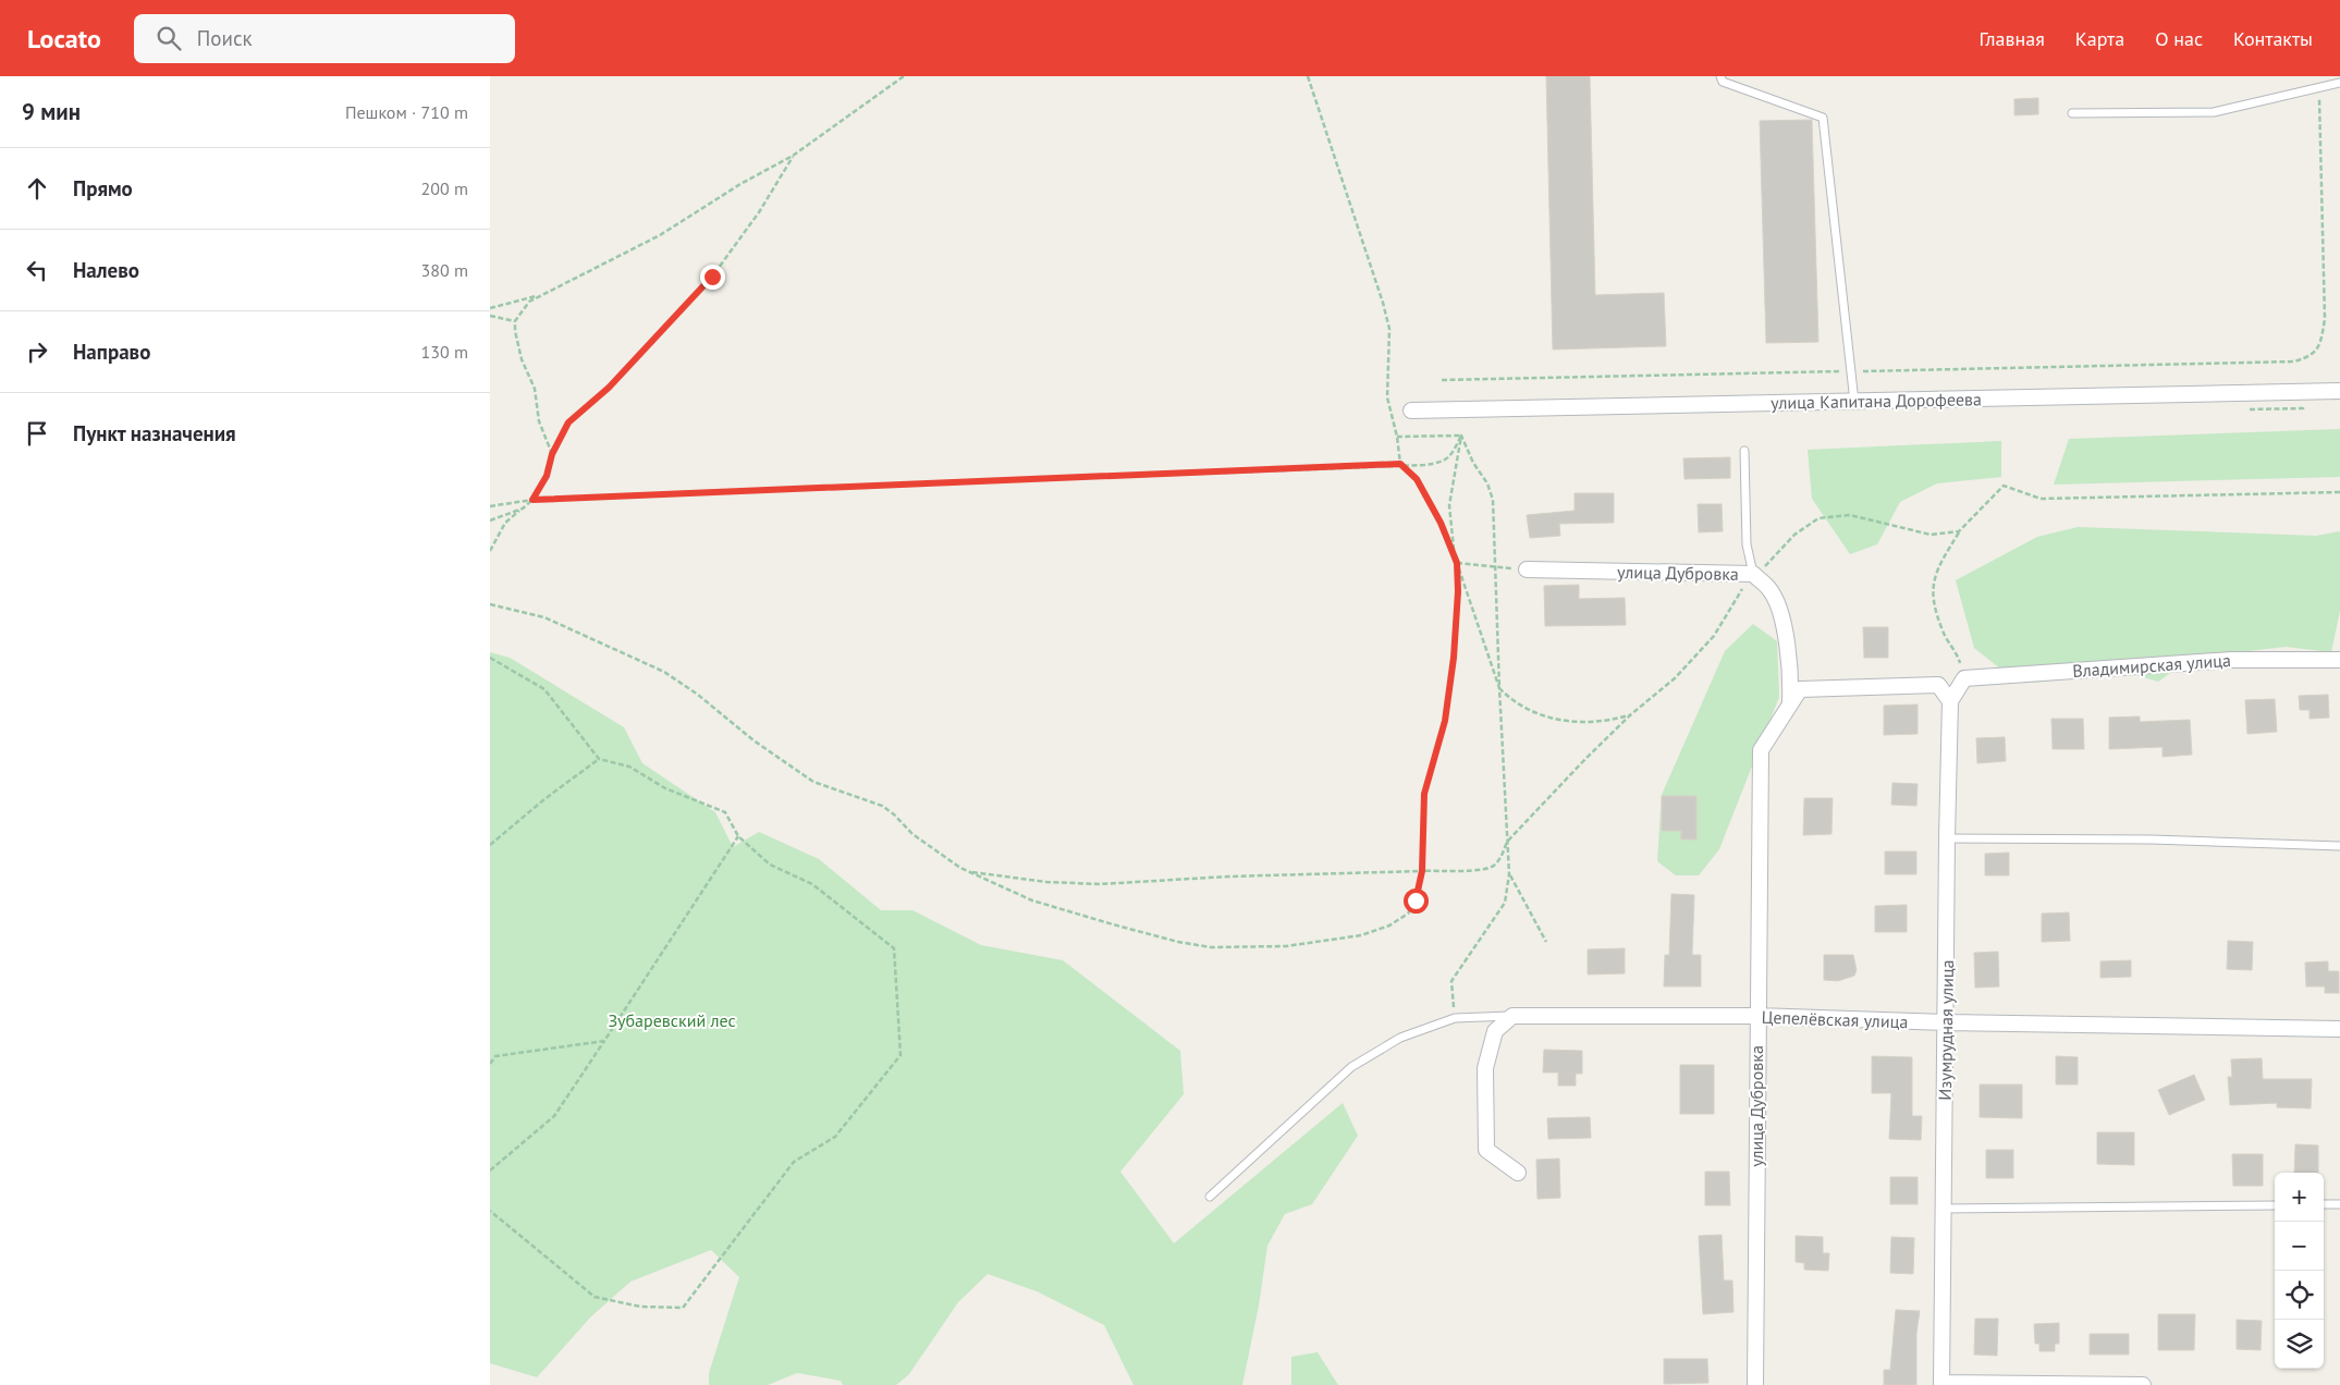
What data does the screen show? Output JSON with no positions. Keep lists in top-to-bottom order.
{
  "streets": {
    "street": [
      "улица Капитана Дорофеева",
      "улица Дубровка",
      "Владимирская улица",
      "Цепелёвская улица",
      "Изумрудная улица"
    ]
  },
  "crossings": [
    ["улица Дубровка", "Цепелёвская улица"],
    ["улица Дубровка", "Изумрудная улица"],
    ["Цепелёвская улица", "Изумрудная улица"]
  ],
  "parks": ["Зубаревский лес"],
  "page": {
    "header": "Locato",
    "search": "Поиск",
    "nav": [
      "Главная",
      "Карта",
      "О нас",
      "Контакты"
    ],
    "heading": ["9 мин", "Пешком · 710 m"],
    "list": [
      ["Прямо", "200 m"],
      ["Налево", "380 m"],
      ["Направо", "130 m"],
      "Пункт назначения"
    ],
    "map_buttons": ["+", "−"]
  }
}
